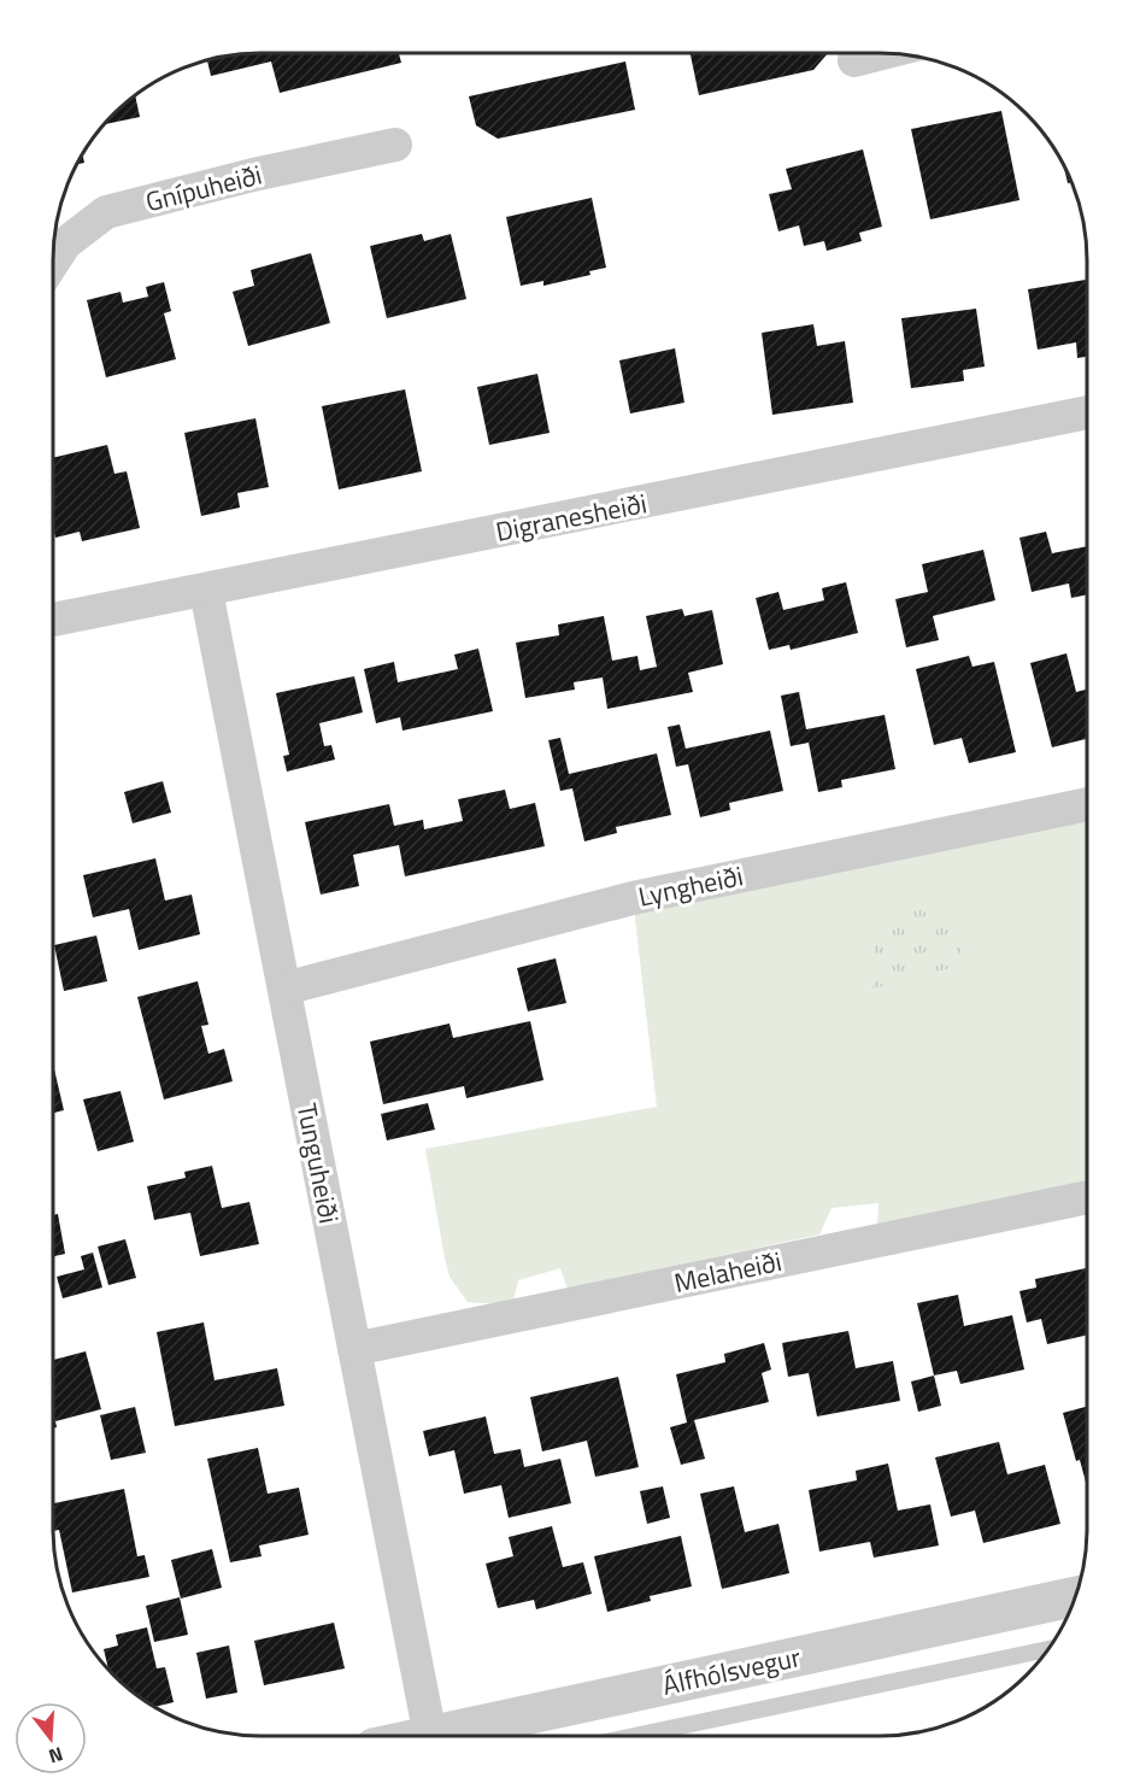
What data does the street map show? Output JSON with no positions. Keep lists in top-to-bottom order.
{
  "streets": {
    "street": [
      "Gnípuheiði",
      "Digranesheiði",
      "Lyngheiði",
      "Tunguheiði",
      "Melaheiði",
      "Álfhólsvegur"
    ]
  },
  "crossings": [
    ["Digranesheiði", "Tunguheiði"],
    ["Lyngheiði", "Tunguheiði"],
    ["Tunguheiði", "Melaheiði"],
    ["Tunguheiði", "Álfhólsvegur"]
  ],
  "north": "bottom"
}
